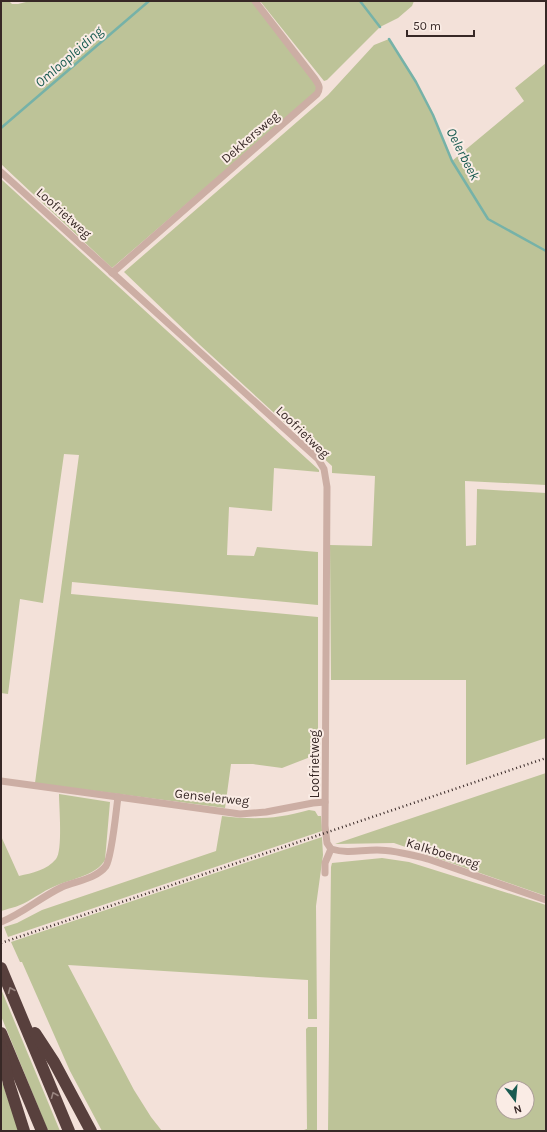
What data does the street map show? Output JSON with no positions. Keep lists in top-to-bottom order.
{
  "streets": {
    "street": [
      "Dekkersweg",
      "Loofrietweg",
      "Genselerweg",
      "Kalkboerweg"
    ]
  },
  "crossings": [
    ["Dekkersweg", "Loofrietweg"],
    ["Loofrietweg", "Genselerweg"],
    ["Loofrietweg", "Kalkboerweg"]
  ],
  "water": ["Omloopleiding", "Oelerbeek"],
  "scale_bar": "50 m",
  "north": "bottom"
}
